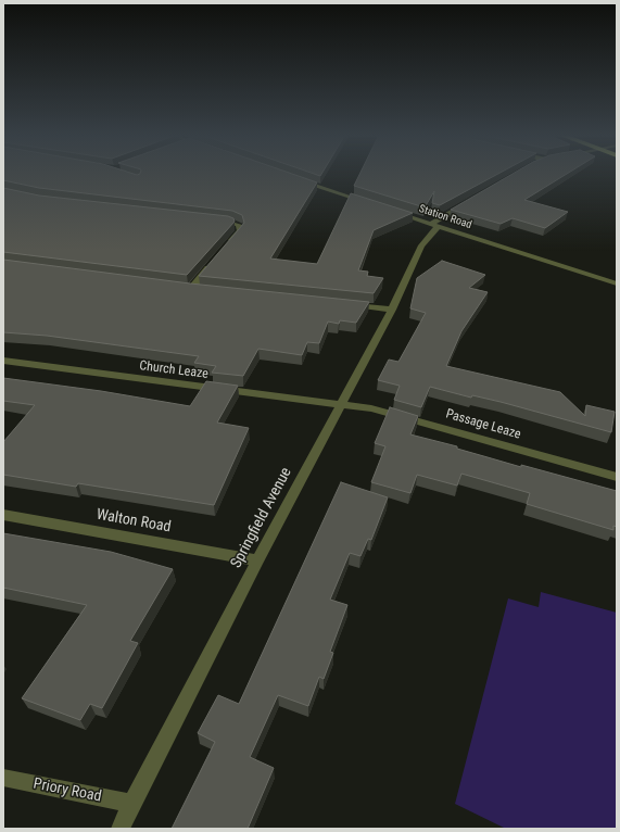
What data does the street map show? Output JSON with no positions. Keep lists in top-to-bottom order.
{
  "streets": {
    "street": [
      "Station Road",
      "Church Leaze",
      "Passage Leaze",
      "Springfield Avenue",
      "Walton Road",
      "Priory Road"
    ]
  },
  "crossings": [
    ["Station Road", "Springfield Avenue"],
    ["Church Leaze", "Passage Leaze"],
    ["Church Leaze", "Springfield Avenue"],
    ["Passage Leaze", "Springfield Avenue"],
    ["Springfield Avenue", "Walton Road"],
    ["Springfield Avenue", "Priory Road"]
  ]
}
